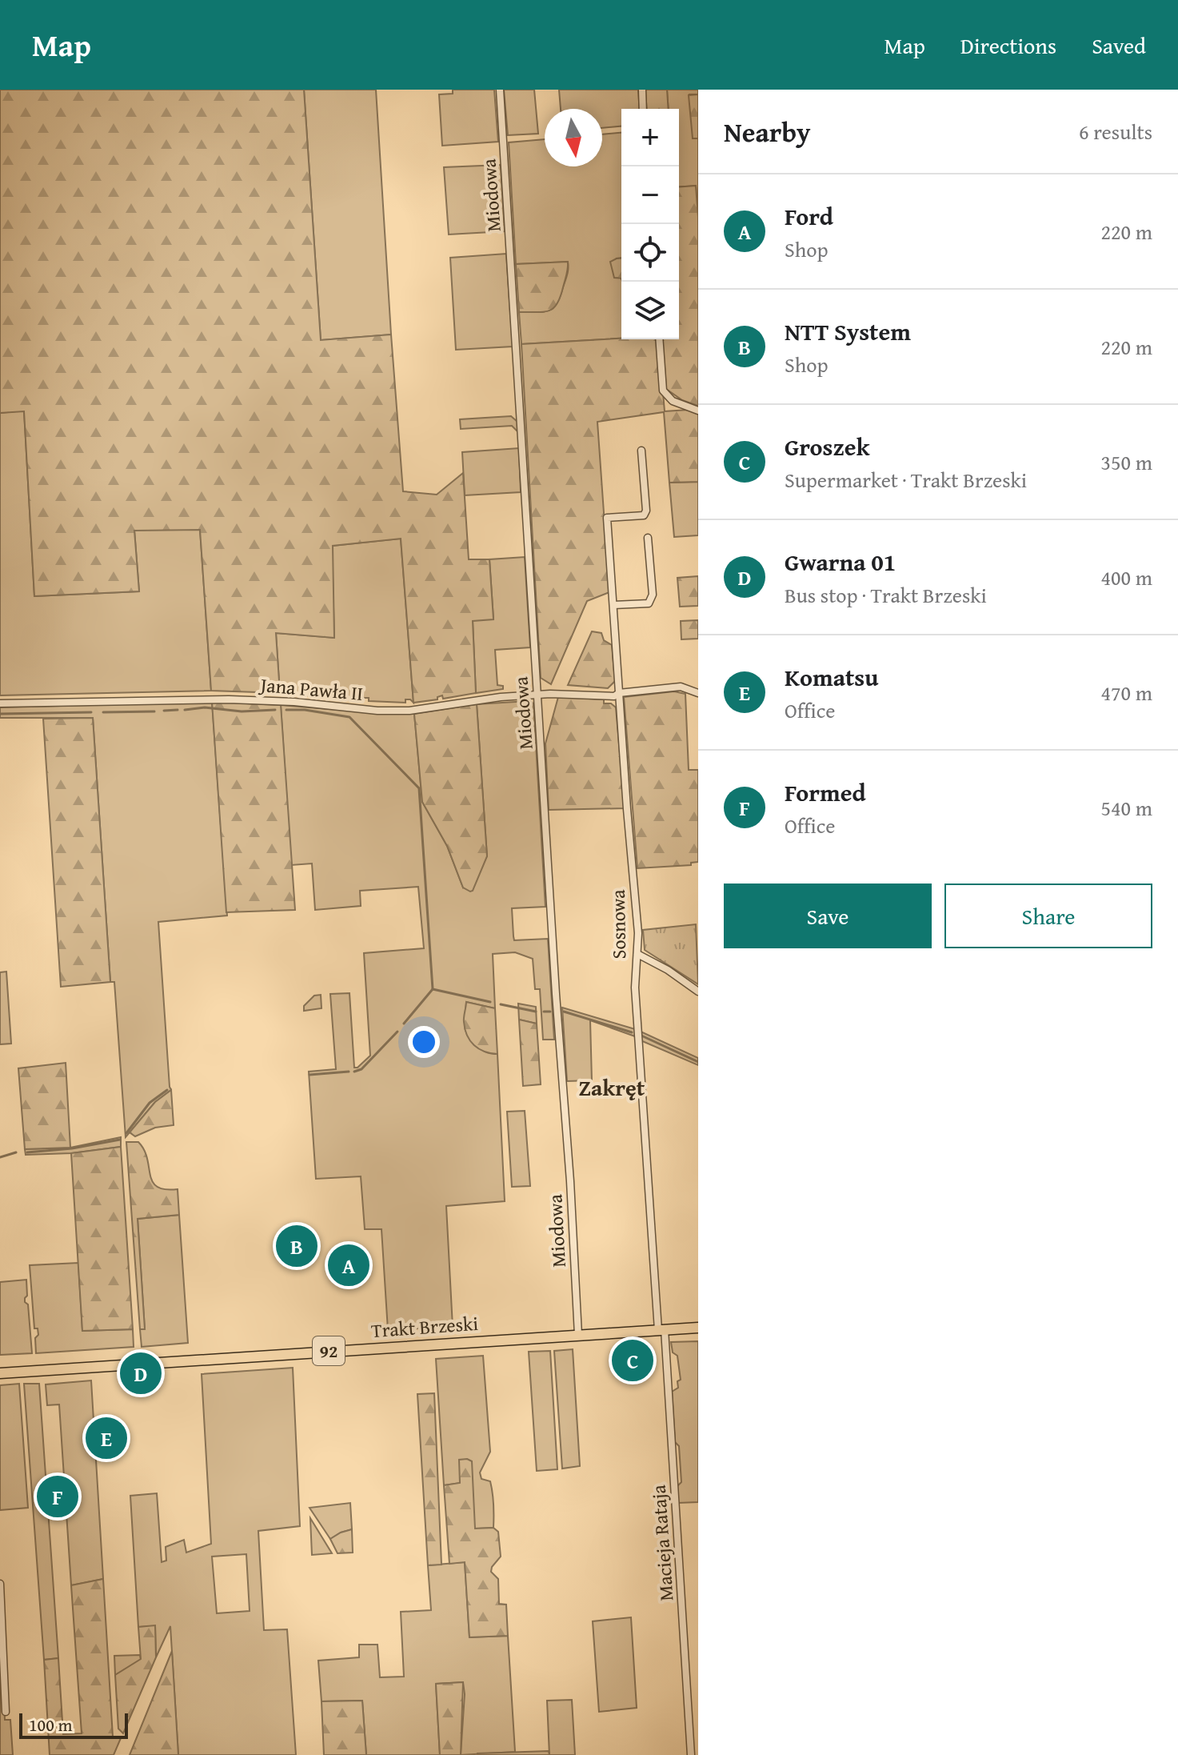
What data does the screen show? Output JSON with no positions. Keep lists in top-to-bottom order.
{
  "streets": {
    "main road": ["Trakt Brzeski", "92"],
    "street": [
      "Miodowa",
      "Jana Pawła II",
      "Sosnowa",
      "Macieja Rataja"
    ]
  },
  "crossings": [
    ["Miodowa", "Jana Pawła II"],
    ["Miodowa", "Trakt Brzeski"],
    ["Jana Pawła II", "Sosnowa"],
    ["Sosnowa", "Trakt Brzeski"],
    ["Sosnowa", "Macieja Rataja"],
    ["Trakt Brzeski", "Macieja Rataja"]
  ],
  "districts": ["Zakręt"],
  "scale_bar": "100 m",
  "north": "bottom",
  "page": {
    "header": "Map",
    "nav": ["Map", "Directions", "Saved"],
    "heading": ["Nearby", "6 results"],
    "map_buttons": ["+", "−"],
    "list": [
      {
        "mark": "A",
        "name": "Ford",
        "note": "Shop",
        "value": "220 m"
      },
      {
        "mark": "B",
        "name": "NTT System",
        "note": "Shop",
        "value": "220 m"
      },
      {
        "mark": "C",
        "name": "Groszek",
        "note": "Supermarket · Trakt Brzeski",
        "value": "350 m"
      },
      {
        "mark": "D",
        "name": "Gwarna 01",
        "note": "Bus stop · Trakt Brzeski",
        "value": "400 m"
      },
      {
        "mark": "E",
        "name": "Komatsu",
        "note": "Office",
        "value": "470 m"
      },
      {
        "mark": "F",
        "name": "Formed",
        "note": "Office",
        "value": "540 m"
      }
    ],
    "buttons": ["Save", "Share"],
    "pins": [
      "B",
      "A",
      "C",
      "D",
      "E",
      "F"
    ],
    "scale": "100 m"
  }
}
